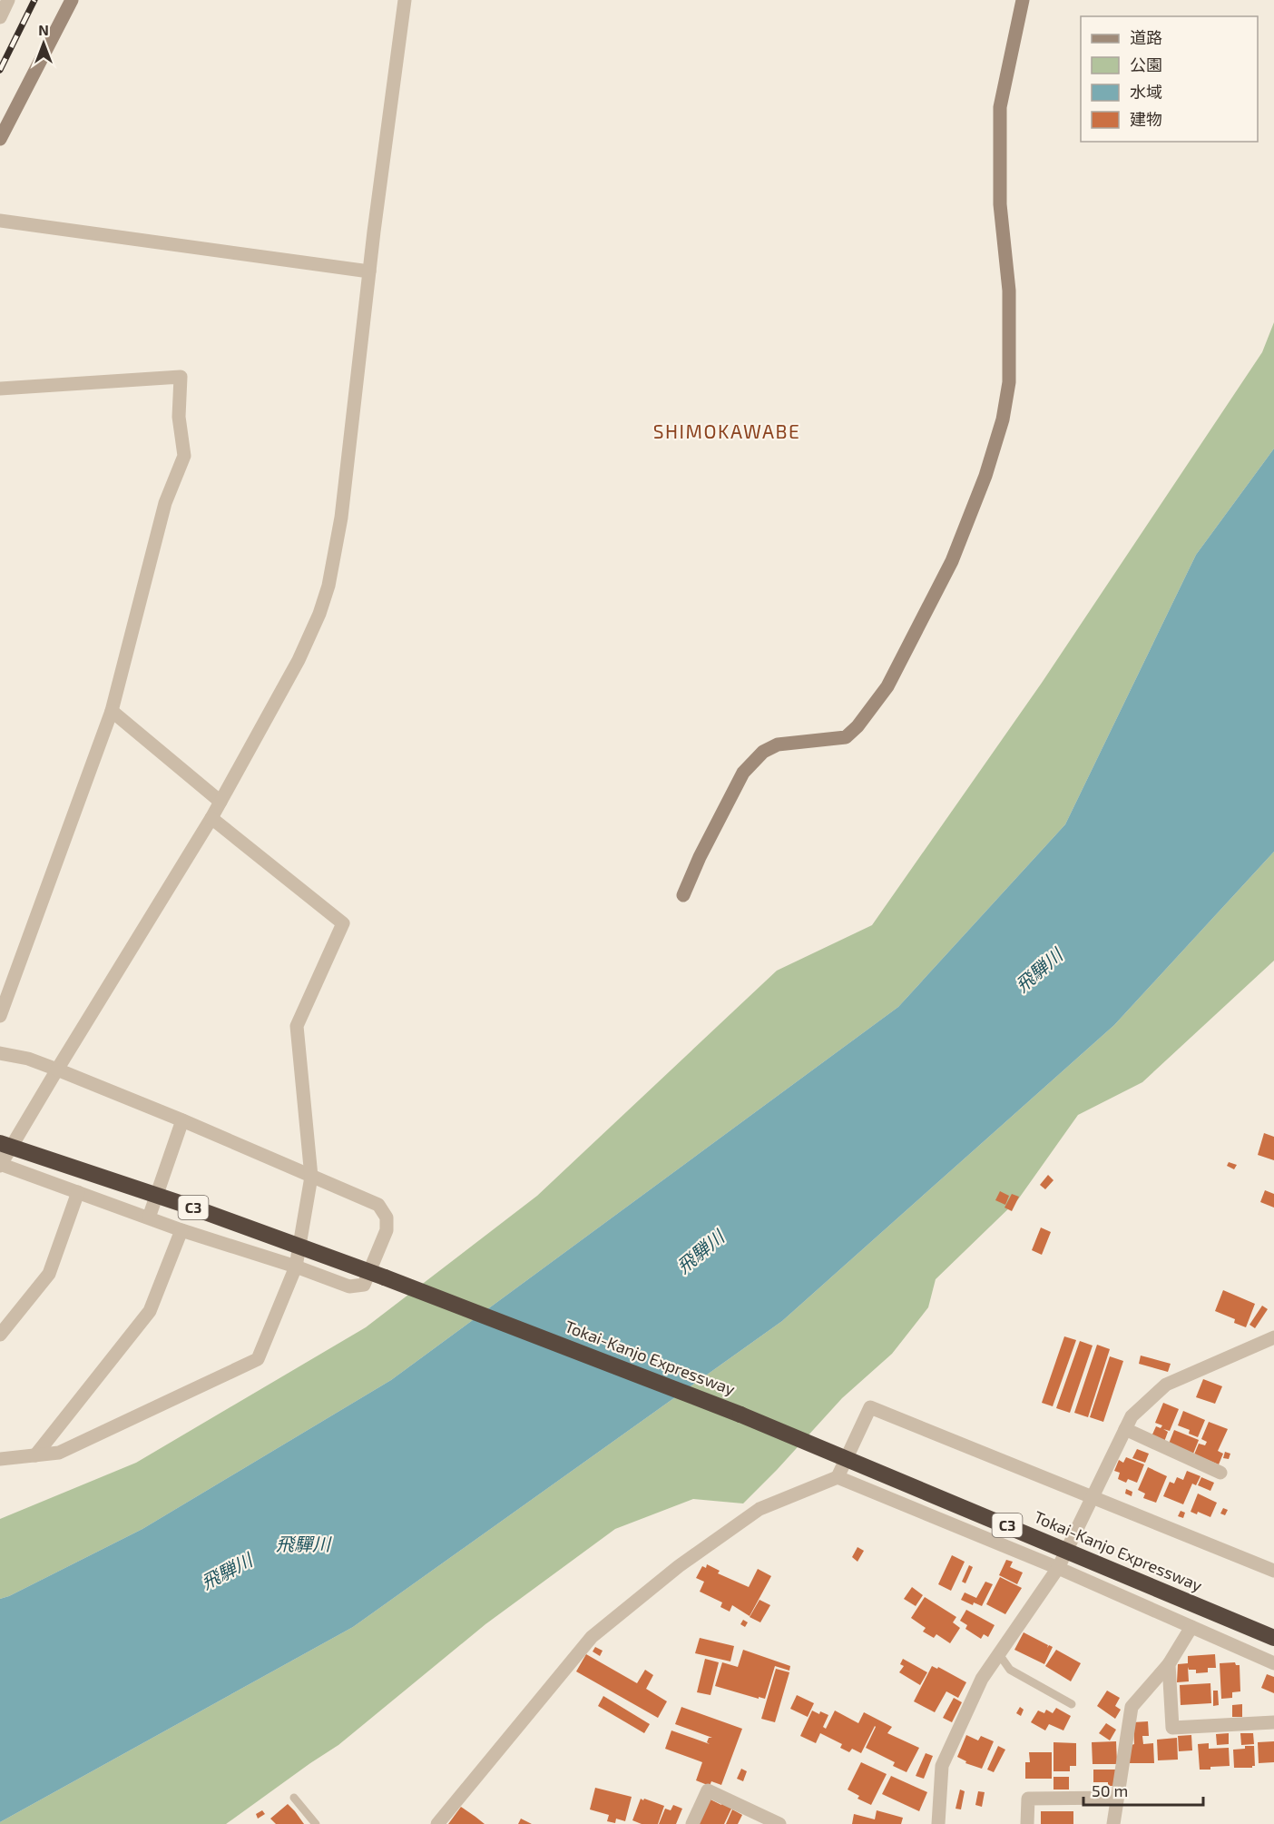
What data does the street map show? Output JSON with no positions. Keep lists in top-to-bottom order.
{
  "streets": {
    "highway": ["C3", "Tokai-Kanjo Expressway"]
  },
  "districts": ["SHIMOKAWABE"],
  "water": ["飛騨川", "飛驒川"],
  "legend": [
    "道路",
    "公園",
    "水域",
    "建物"
  ],
  "scale_bar": "50 m",
  "north": "top"
}
